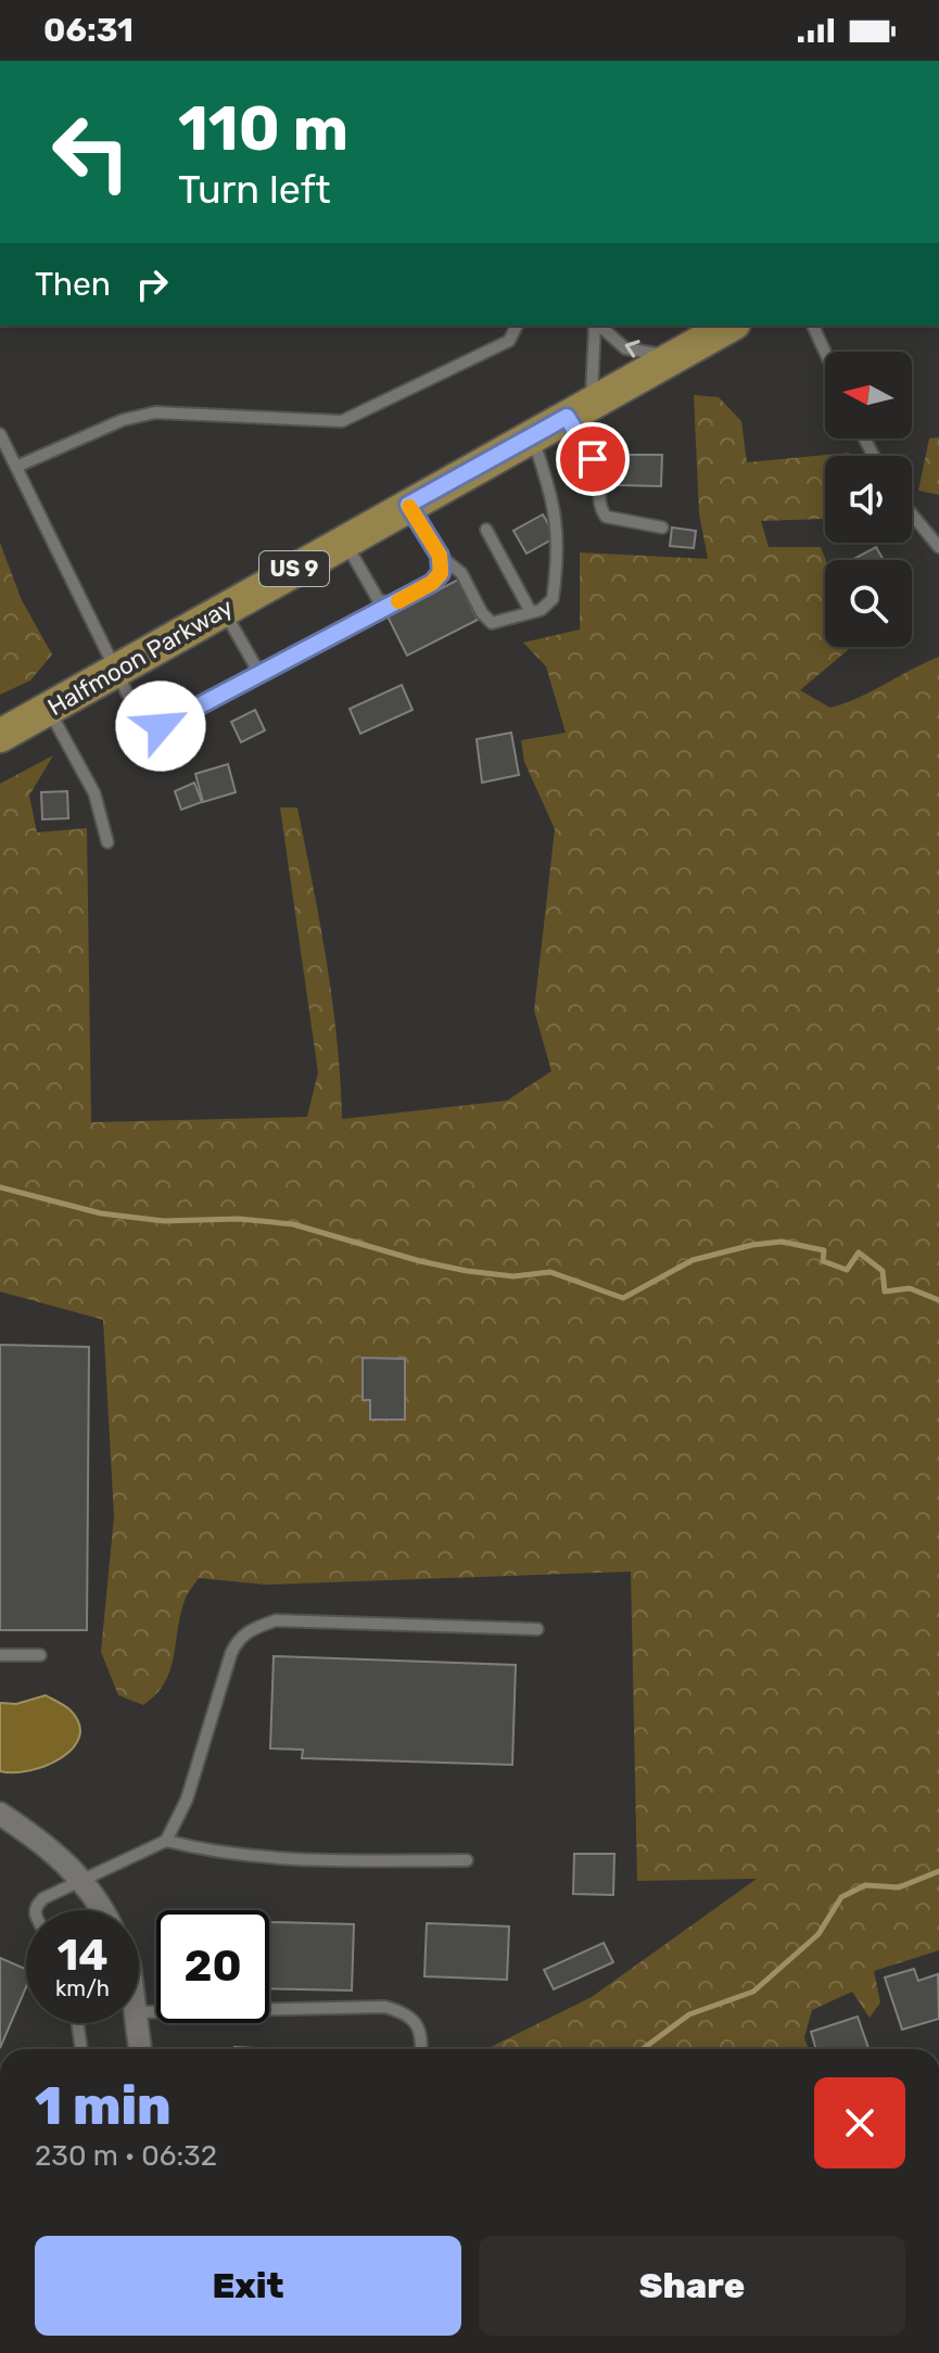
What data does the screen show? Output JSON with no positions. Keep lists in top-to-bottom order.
{
  "streets": {
    "main road": ["US 9", "Halfmoon Parkway"]
  },
  "north": "left",
  "page": {
    "status": "06:31",
    "turn": ["110 m", "Turn left"],
    "then": "Then",
    "speed": "14 km/h",
    "limit": "20",
    "heading": ["1 min", "230 m · 06:32"],
    "buttons": ["Exit", "Share"]
  }
}
